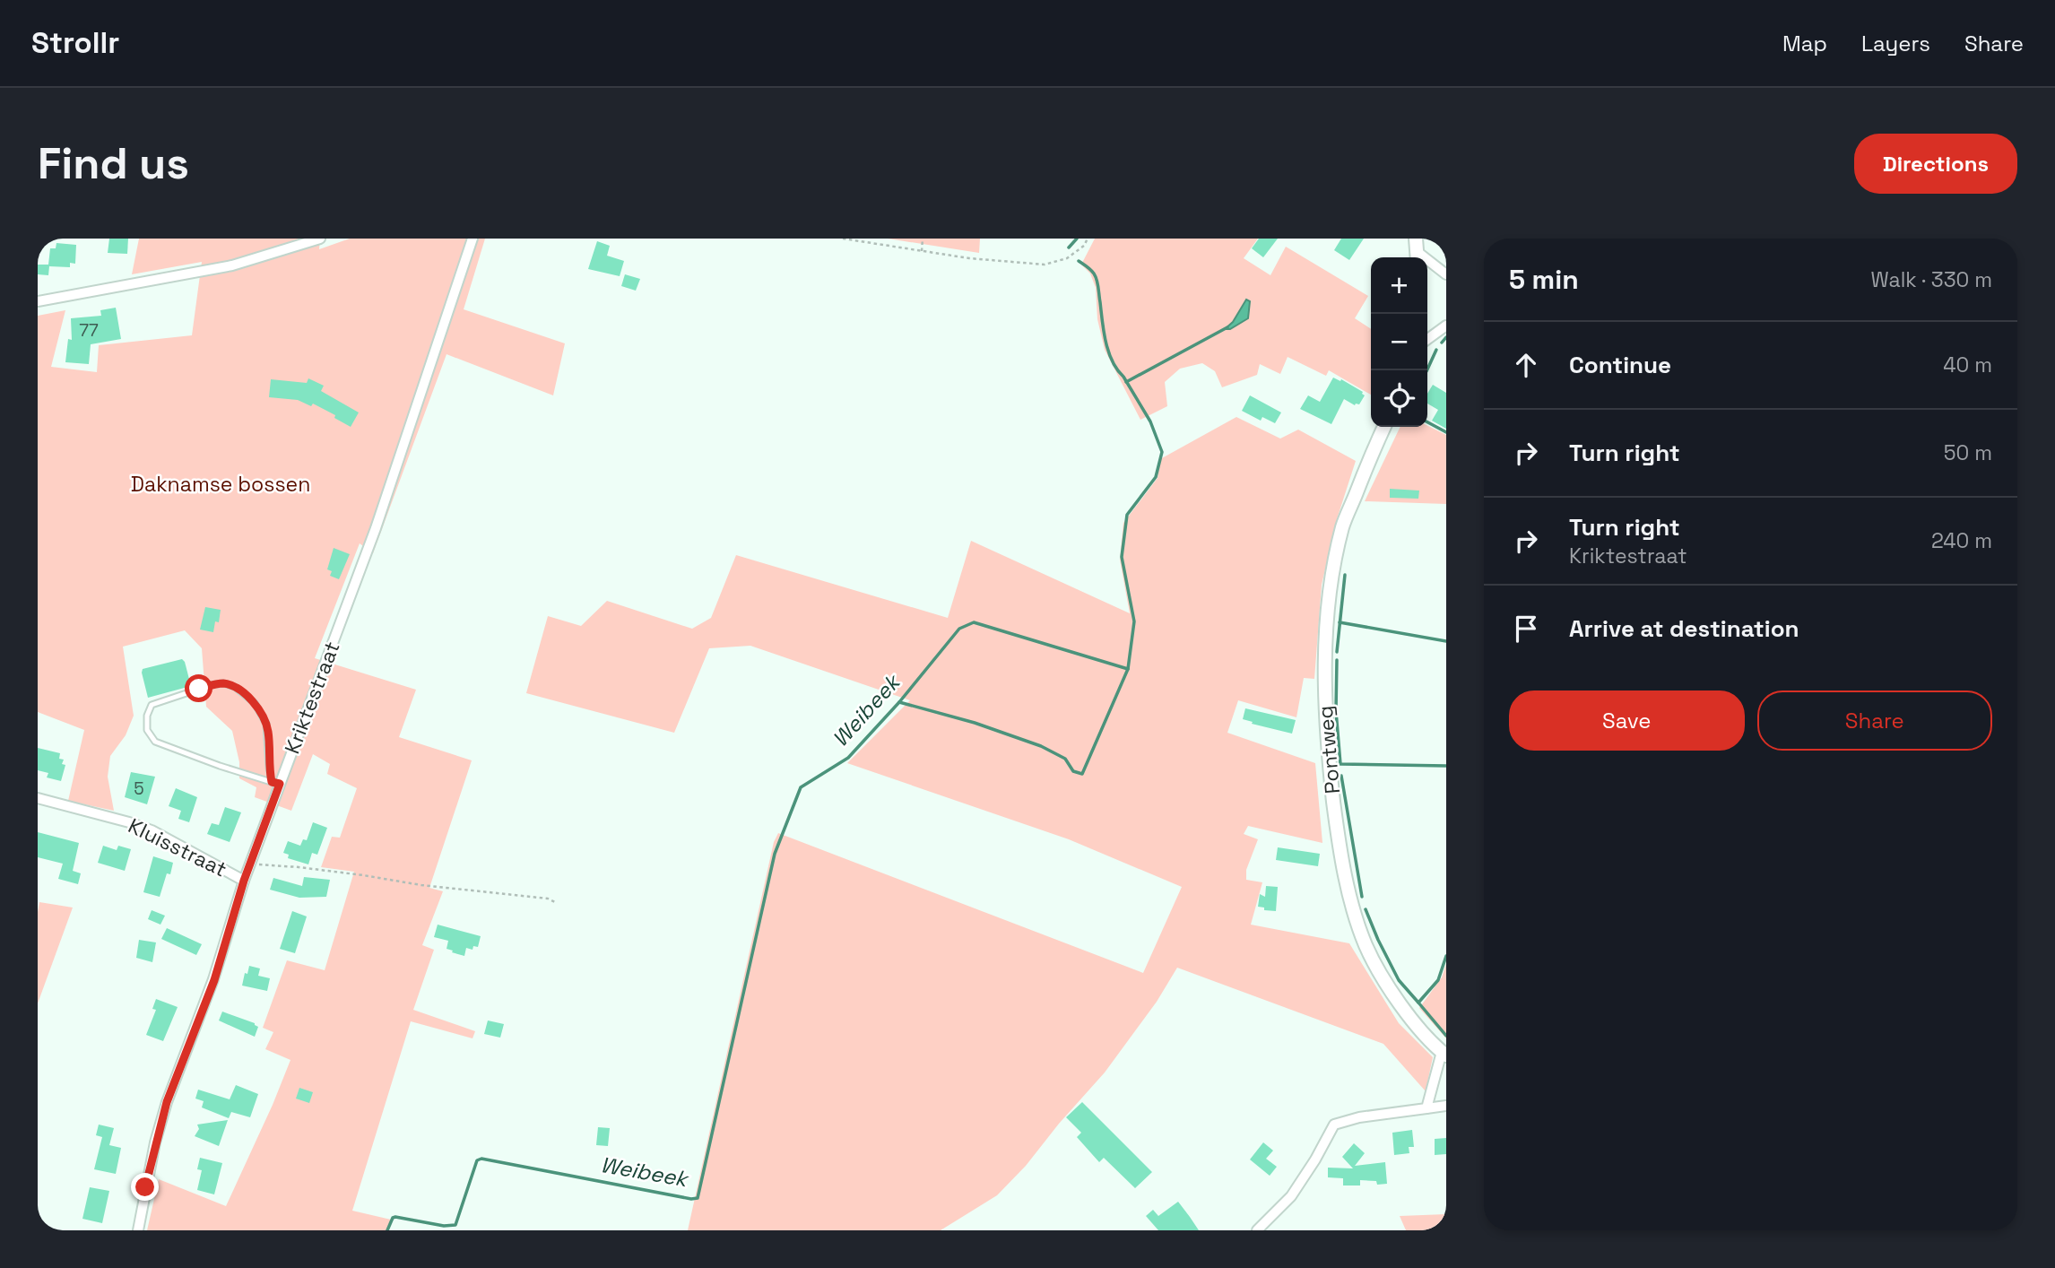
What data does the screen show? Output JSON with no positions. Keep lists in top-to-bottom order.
{
  "streets": {
    "street": ["Kriktestraat", "Pontweg", "Kluisstraat"]
  },
  "crossings": [
    ["Kriktestraat", "Kluisstraat"]
  ],
  "water": ["Weibeek"],
  "parks": ["Daknamse bossen"],
  "house_numbers": ["77", "5"],
  "page": {
    "header": "Strollr",
    "nav": ["Map", "Layers", "Share"],
    "buttons": [
      "Directions",
      ["Save", "Share"]
    ],
    "title": "Find us",
    "heading": ["5 min", "Walk · 330 m"],
    "map_buttons": ["+", "−"],
    "list": [
      ["Continue", "40 m"],
      ["Turn right", "50 m"],
      ["Turn right", "Kriktestraat", "240 m"],
      "Arrive at destination"
    ]
  }
}
